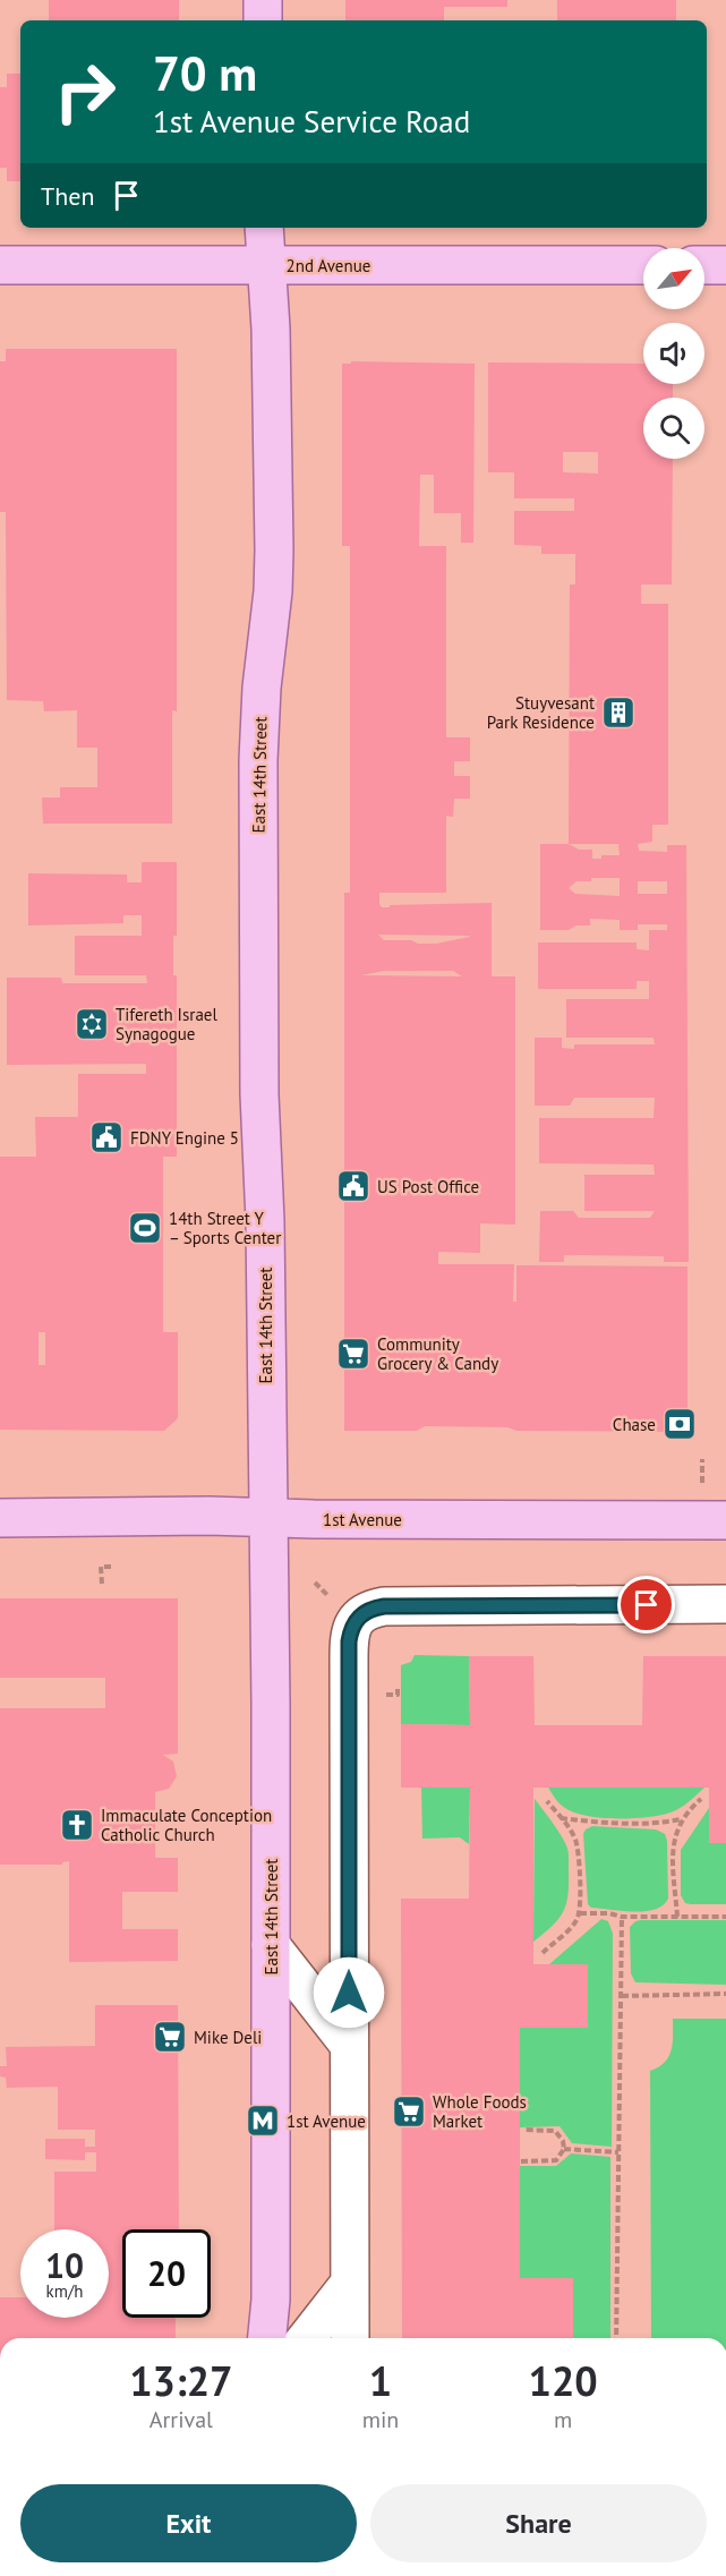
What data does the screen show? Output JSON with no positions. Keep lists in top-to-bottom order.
{
  "streets": {
    "main road": ["2nd Avenue", "East 14th Street", "1st Avenue"]
  },
  "crossings": [
    ["2nd Avenue", "East 14th Street"],
    ["East 14th Street", "1st Avenue"]
  ],
  "places": {
    "building": ["Stuyvesant Park Residence"],
    "synagogue": ["Tifereth Israel Synagogue"],
    "public building": ["FDNY Engine 5", "US Post Office"],
    "sports": ["14th Street Y – Sports Center"],
    "supermarket": ["Community Grocery & Candy", "Mike Deli", "Whole Foods Market"],
    "bank": ["Chase"],
    "church": ["Immaculate Conception Catholic Church"],
    "metro station": ["1st Avenue"]
  },
  "north": "top right",
  "page": {
    "turn": ["70 m", "1st Avenue Service Road"],
    "then": "Then",
    "speed": "10 km/h",
    "limit": "20",
    "eta": [
      "13:27",
      "Arrival",
      "1",
      "min",
      "120",
      "m"
    ],
    "buttons": ["Exit", "Share"]
  }
}
